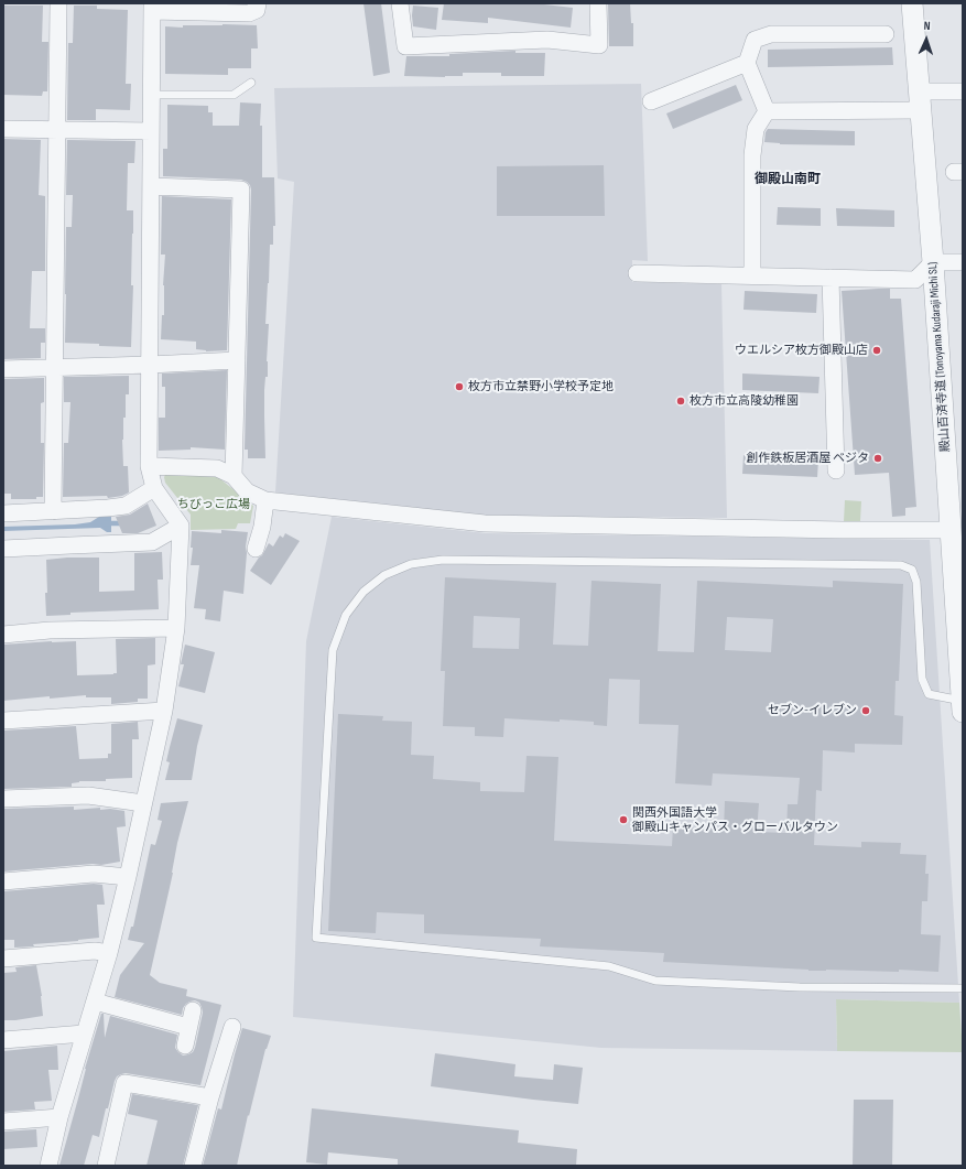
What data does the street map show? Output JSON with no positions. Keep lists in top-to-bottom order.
{
  "streets": {
    "street": ["殿山百済寺道 (Tonoyama Kudaraji Michi SL)"]
  },
  "districts": ["御殿山南町"],
  "parks": ["ちびっこ広場"],
  "places": [
    "ウエルシア枚方御殿山店",
    "枚方市立禁野小学校予定地",
    "枚方市立高陵幼稚園",
    "創作鉄板居酒屋 ベジタ",
    "セブン-イレブン",
    "関西外国語大学 御殿山キャンパス・グローバルタウン"
  ],
  "north": "top"
}
